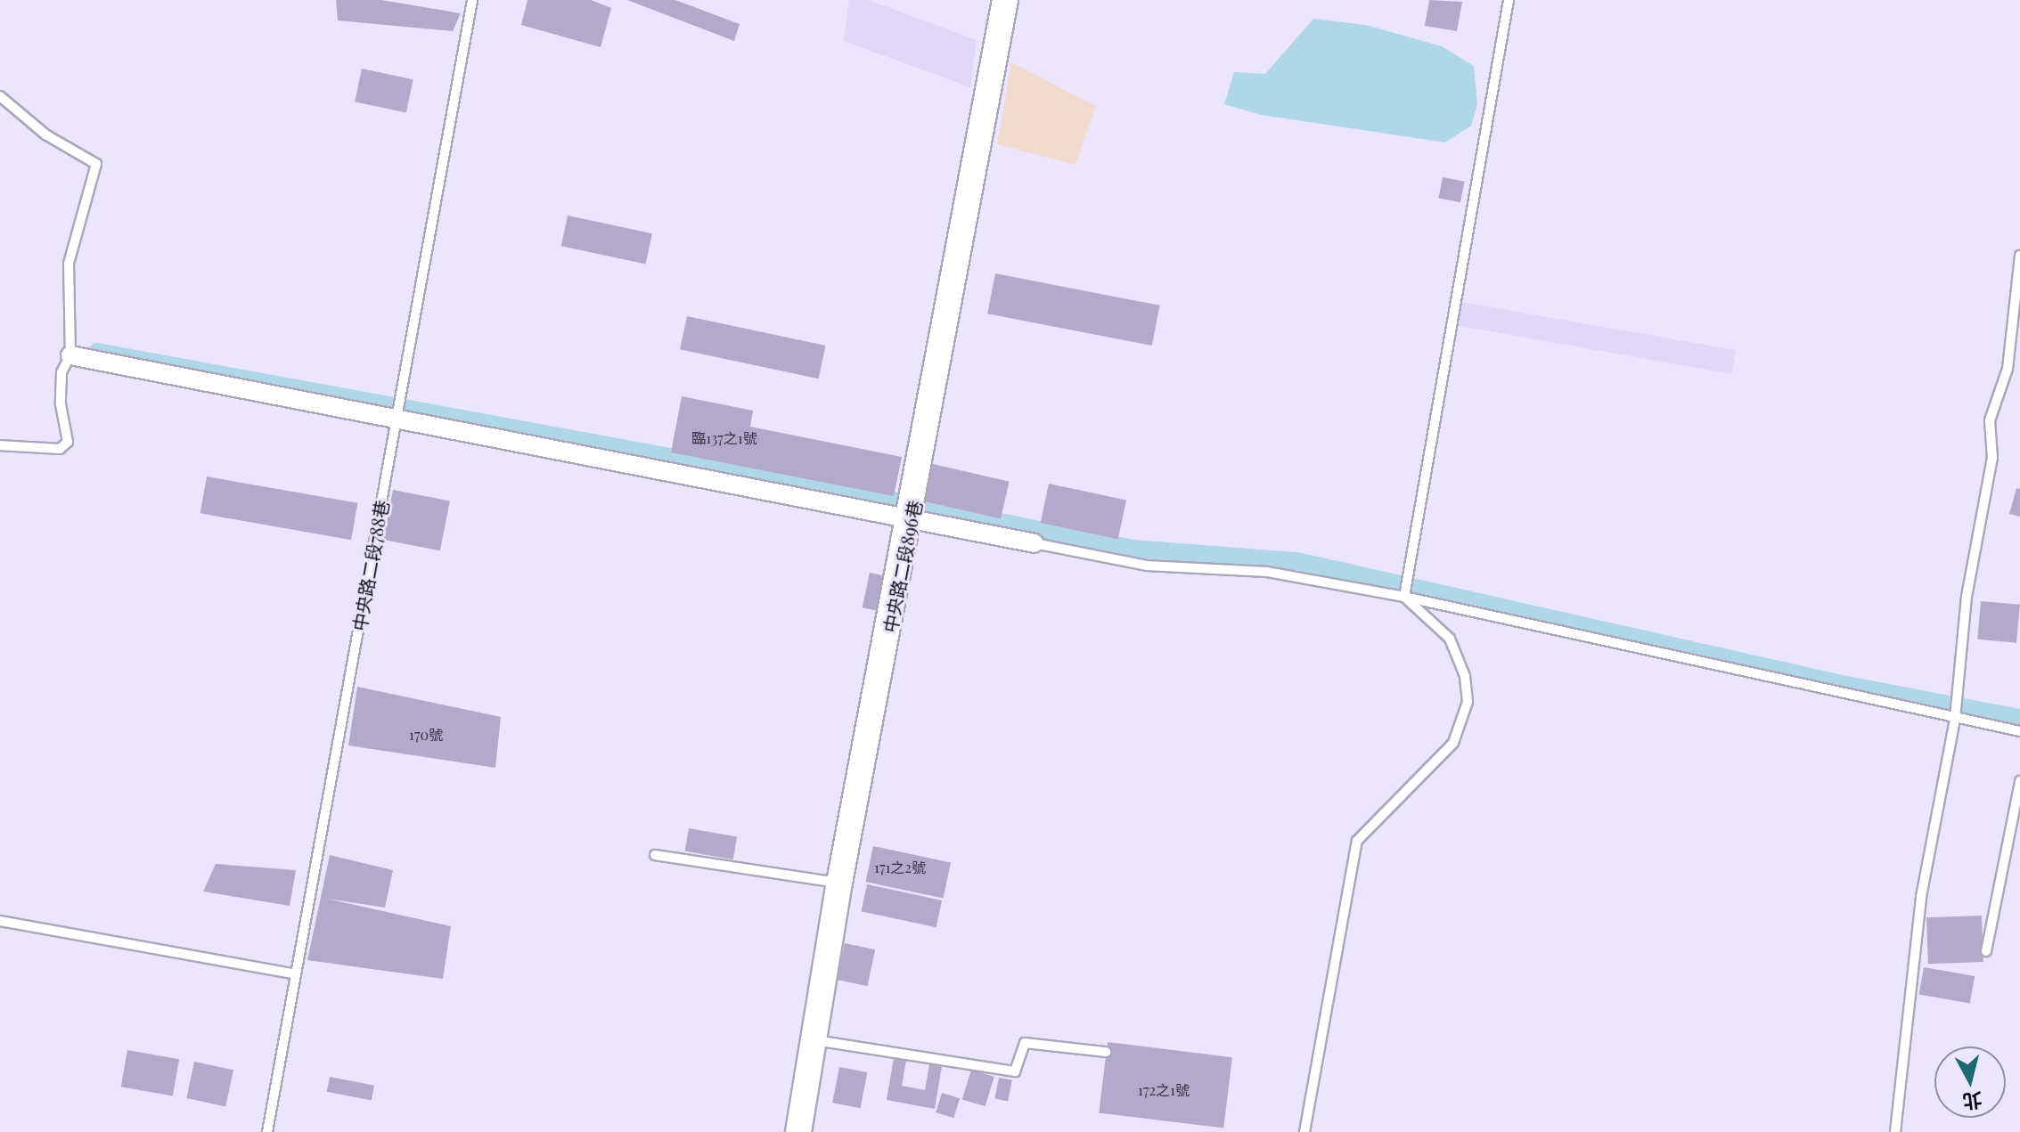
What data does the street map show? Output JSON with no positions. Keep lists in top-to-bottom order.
{
  "streets": {
    "street": ["中央路二段896巷"],
    "lane": ["中央路二段788巷"]
  },
  "house_numbers": [
    "臨137之1號",
    "170號",
    "171之2號",
    "172之1號"
  ],
  "north": "bottom"
}
